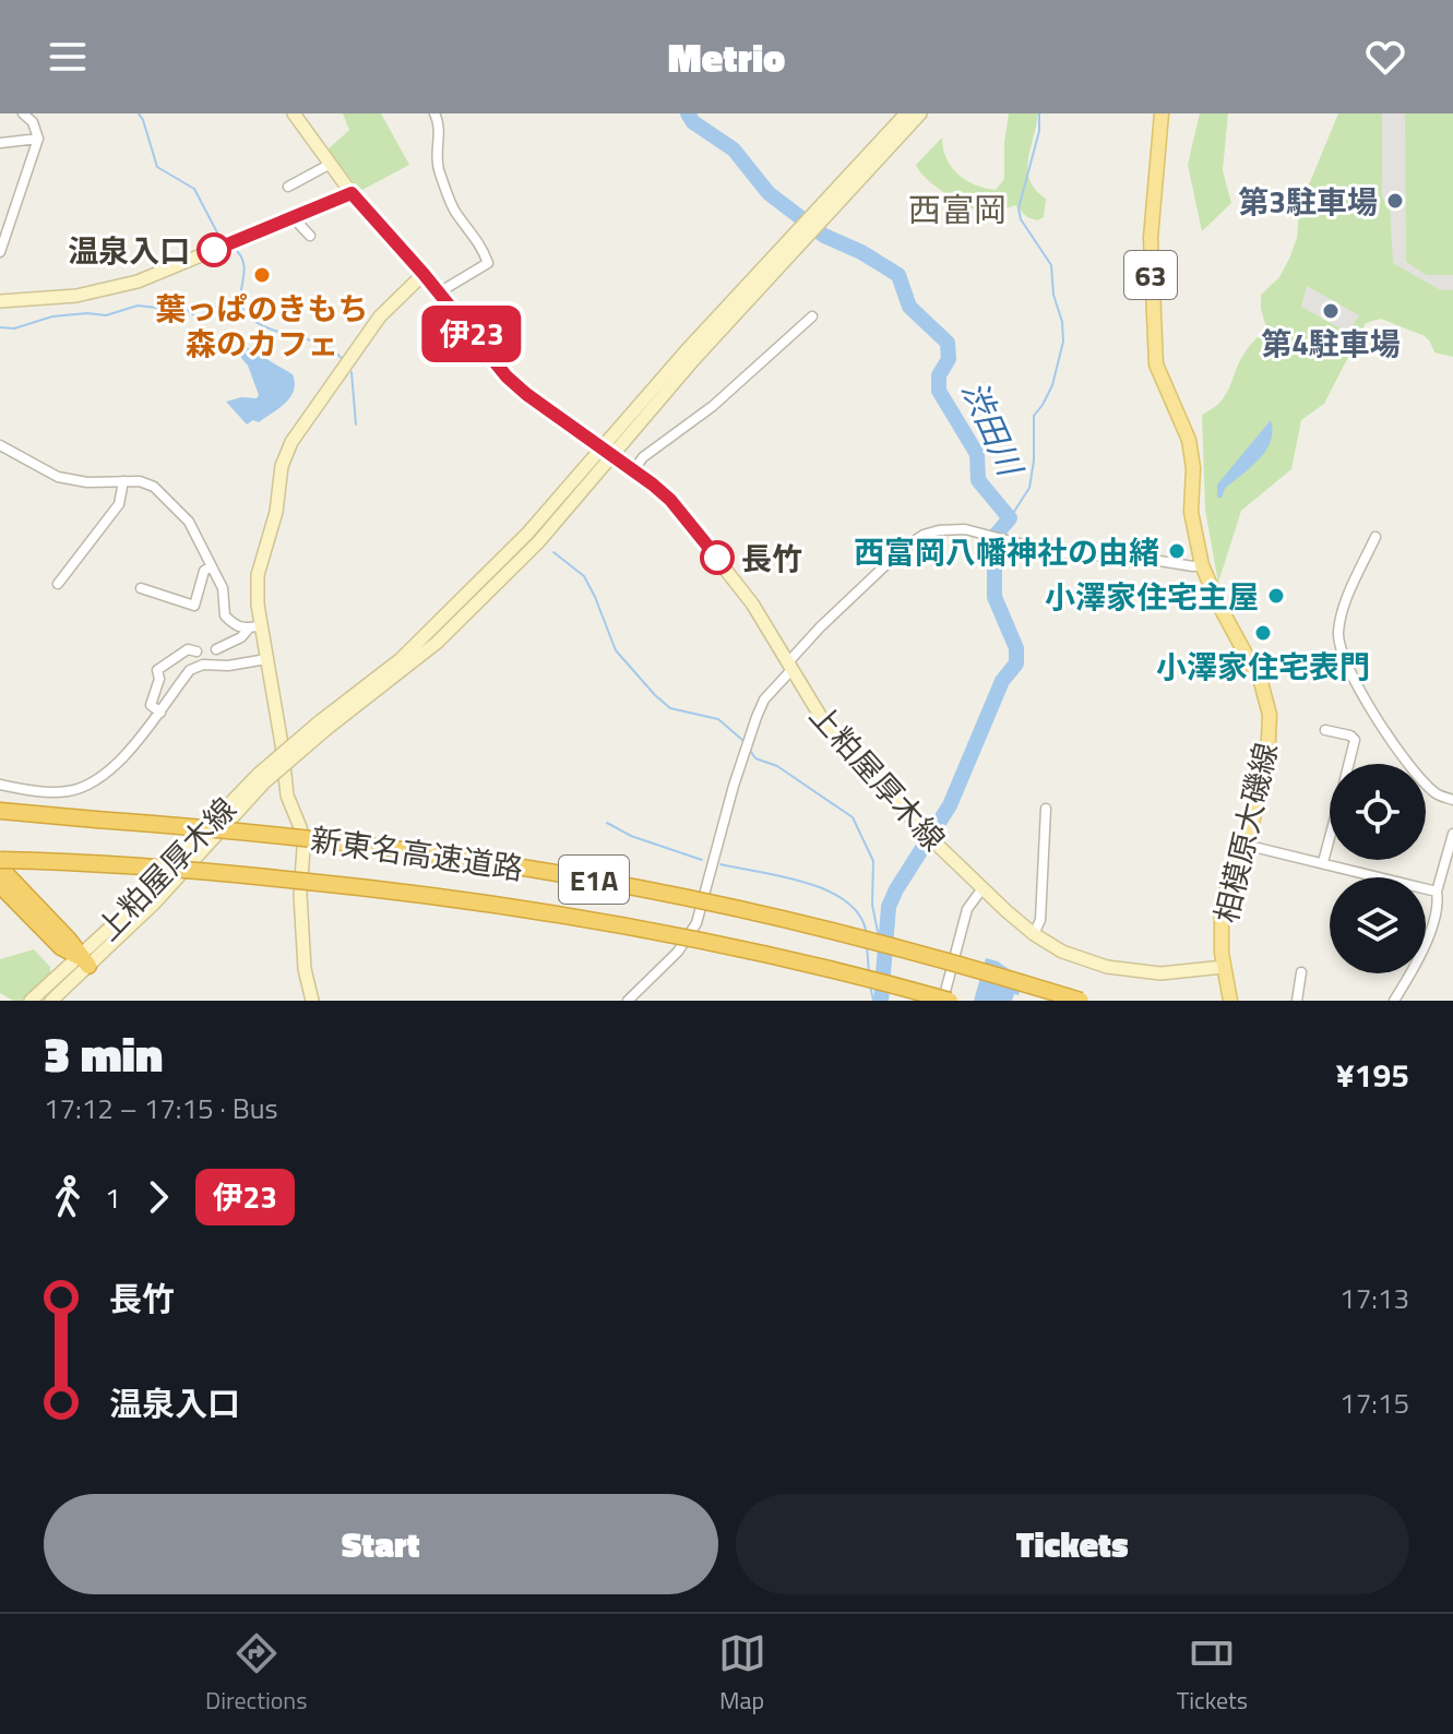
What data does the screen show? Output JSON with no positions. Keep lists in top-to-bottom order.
{
  "streets": {
    "highway": ["新東名高速道路", "E1A"],
    "main road": ["63", "上粕屋厚木線", "相模原大磯線"]
  },
  "crossings": [
    ["上粕屋厚木線", "相模原大磯線"]
  ],
  "districts": ["西富岡"],
  "water": ["渋田川"],
  "places": [
    "第3駐車場",
    "温泉入口",
    "葉っぱのきもち 森のカフェ",
    "第4駐車場",
    "西富岡八幡神社の由緒",
    "長竹",
    "小澤家住宅主屋",
    "小澤家住宅表門"
  ],
  "lines": ["bus line 伊23"],
  "page": {
    "header": "Metrio",
    "on_map": "伊23",
    "heading": ["3 min", "17:12 – 17:15 · Bus", "¥195"],
    "legs": ["1", "伊23"],
    "list": [
      {
        "name": "長竹",
        "value": "17:13"
      },
      {
        "name": "温泉入口",
        "value": "17:15"
      }
    ],
    "buttons": ["Start", "Tickets"],
    "tabs": ["Directions", "Map", "Tickets"]
  }
}
